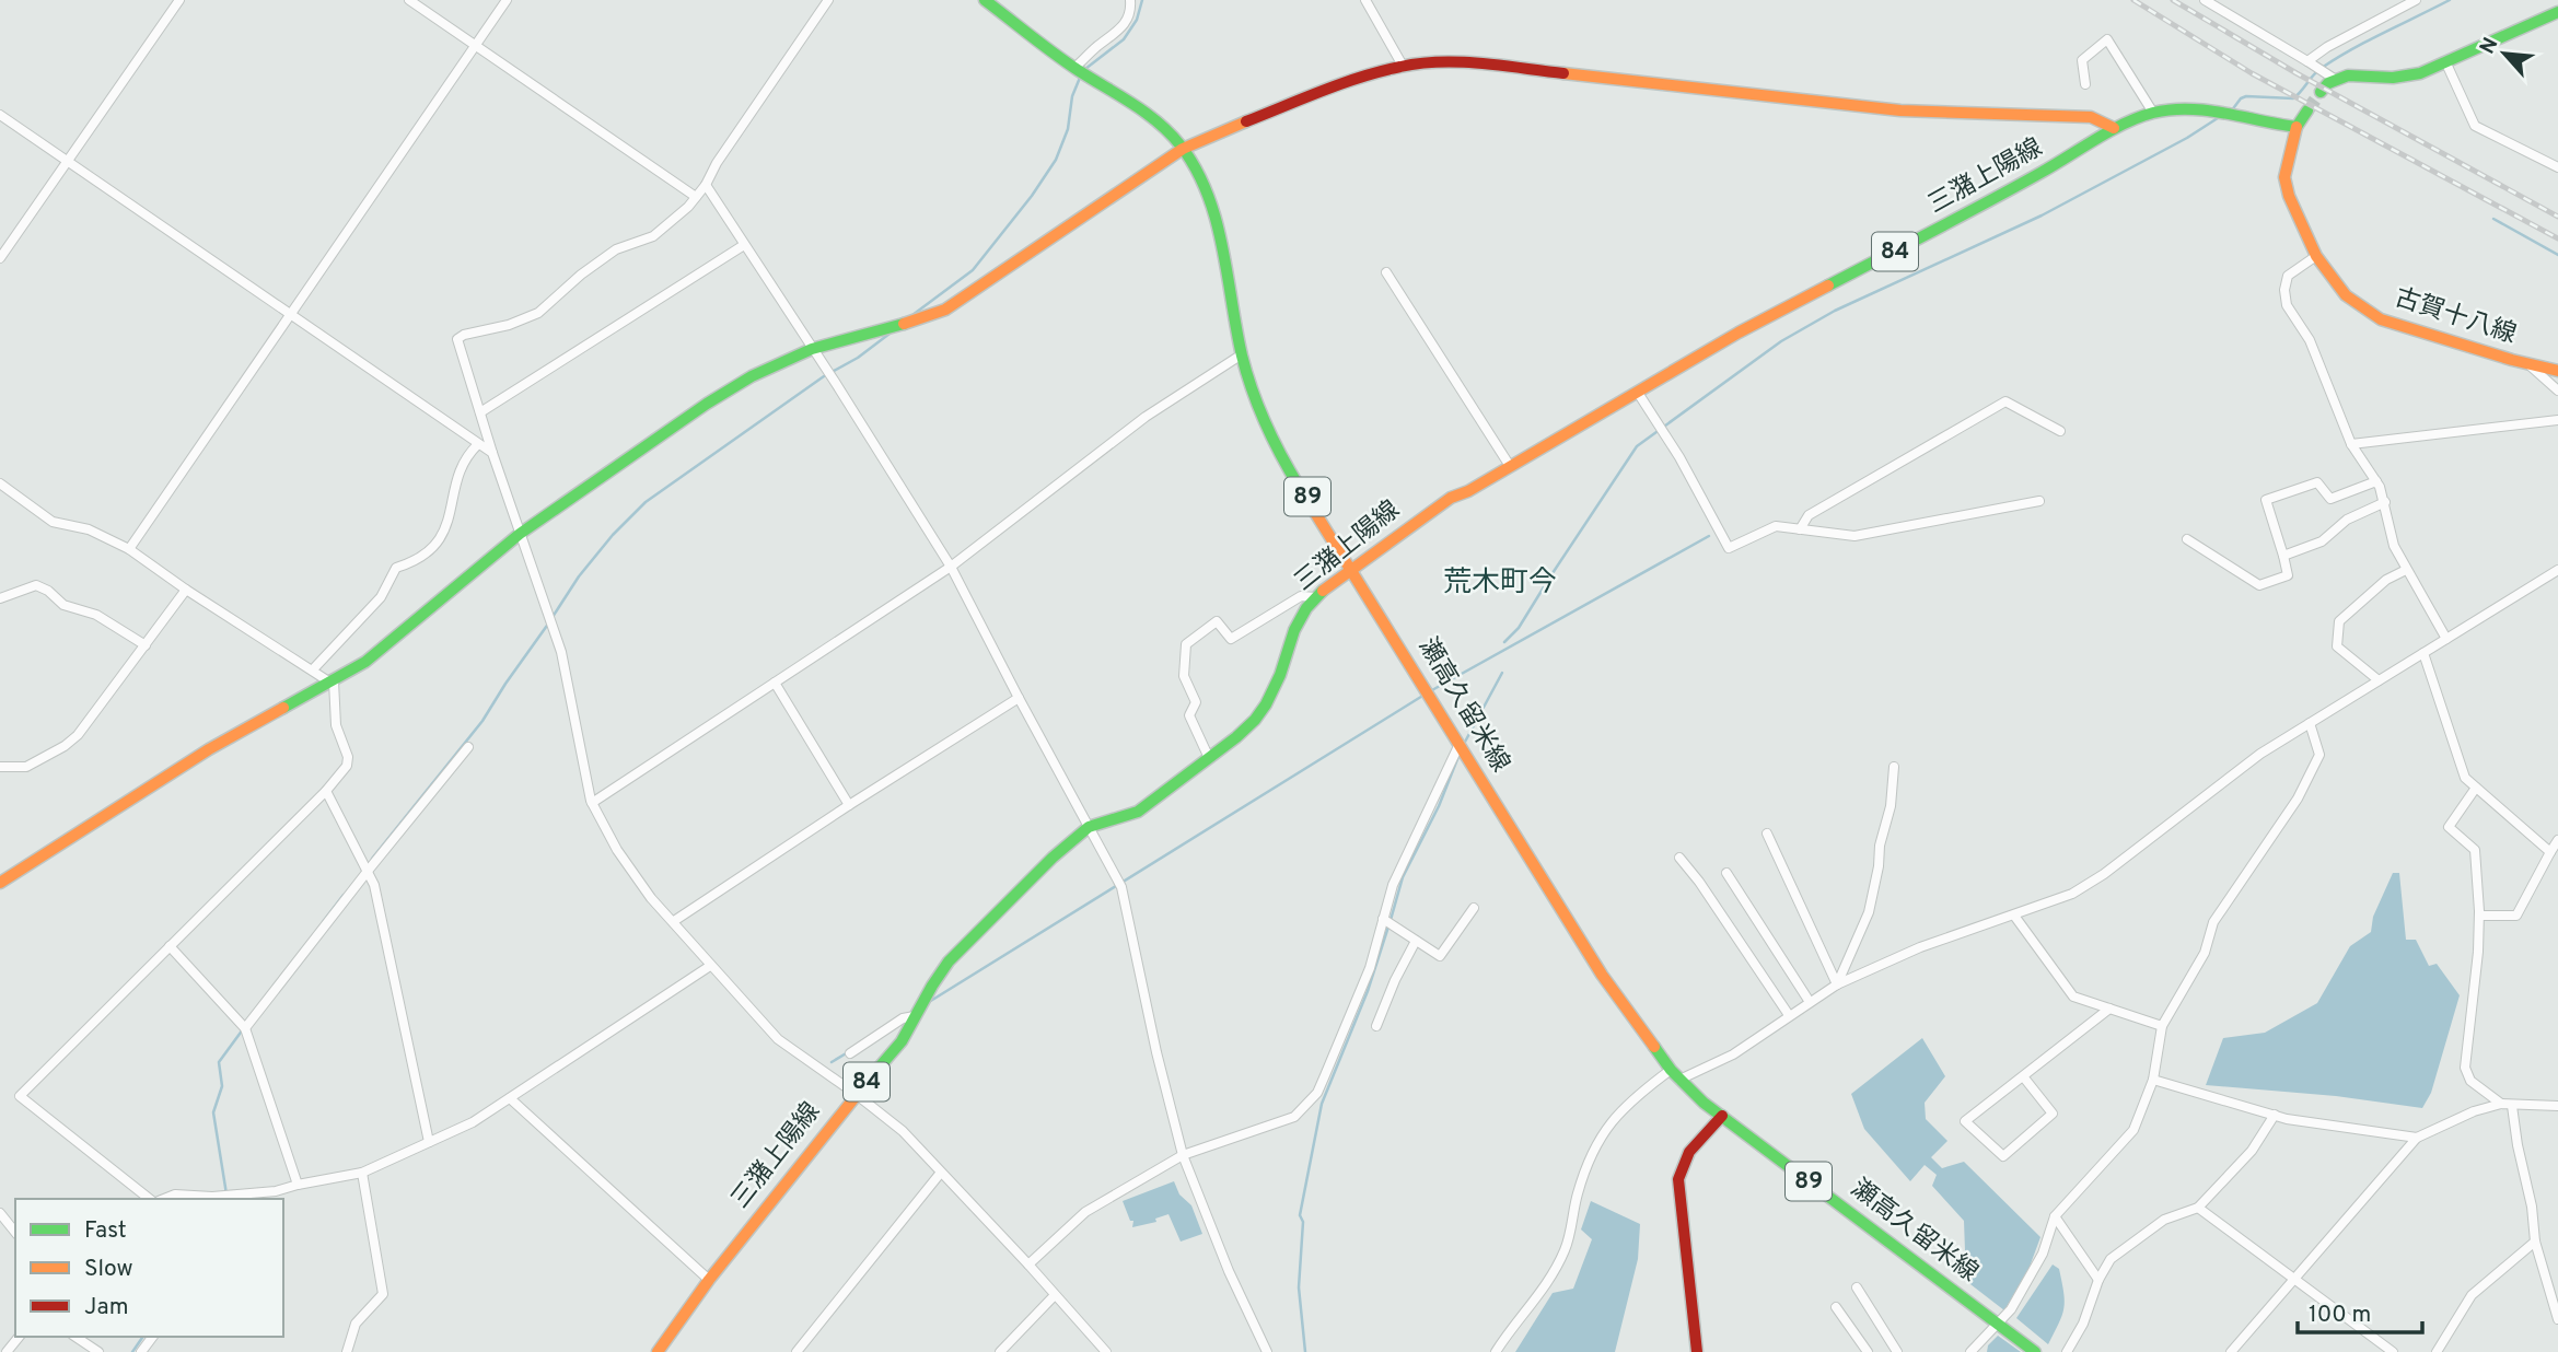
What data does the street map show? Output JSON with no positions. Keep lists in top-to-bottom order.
{
  "streets": {
    "main road": [
      "三潴上陽線",
      "84",
      "古賀十八線",
      "89",
      "瀬高久留米線"
    ]
  },
  "crossings": [
    ["三潴上陽線", "古賀十八線"],
    ["三潴上陽線", "瀬高久留米線"]
  ],
  "districts": ["荒木町今"],
  "legend": ["Fast", "Slow", "Jam"],
  "scale_bar": "100 m",
  "north": "top left"
}
